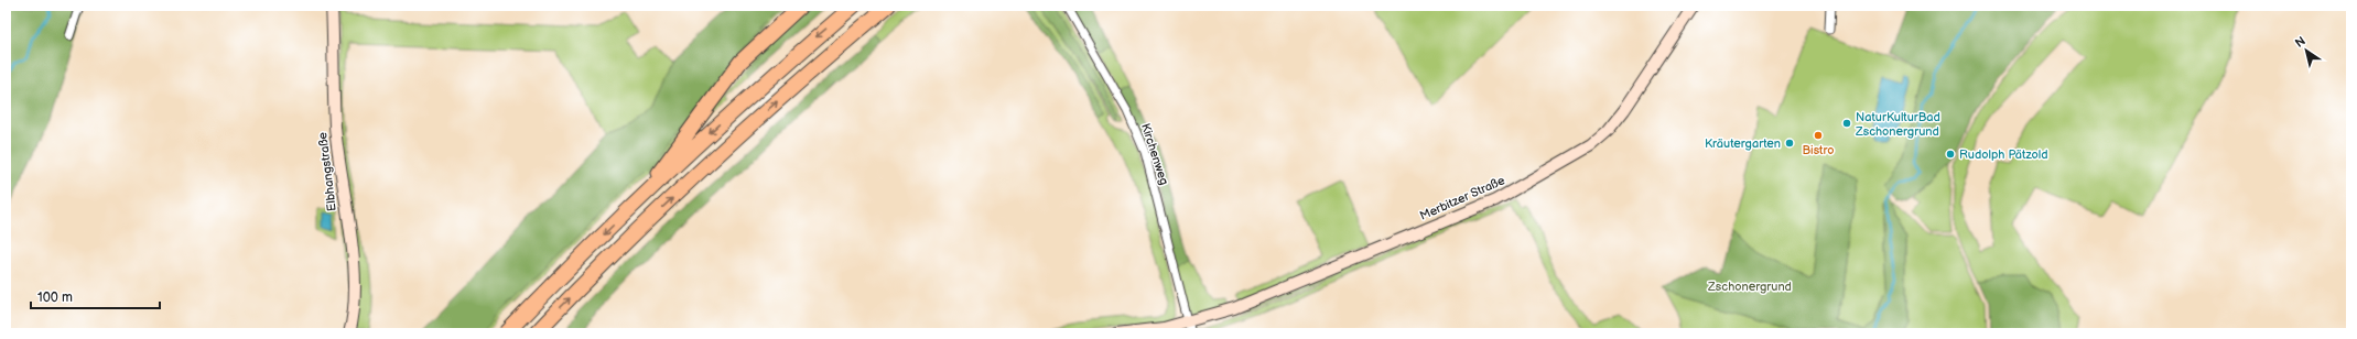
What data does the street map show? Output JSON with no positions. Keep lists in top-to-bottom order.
{
  "streets": {
    "street": ["Kirchenweg", "Elbhangstraße", "Merbitzer Straße"]
  },
  "crossings": [
    ["Kirchenweg", "Merbitzer Straße"]
  ],
  "parks": ["Zschonergrund"],
  "places": [
    "NaturKulturBad Zschonergrund",
    "Bistro",
    "Kräutergarten",
    "Rudolph Pätzold"
  ],
  "scale_bar": "100 m",
  "north": "top left"
}
